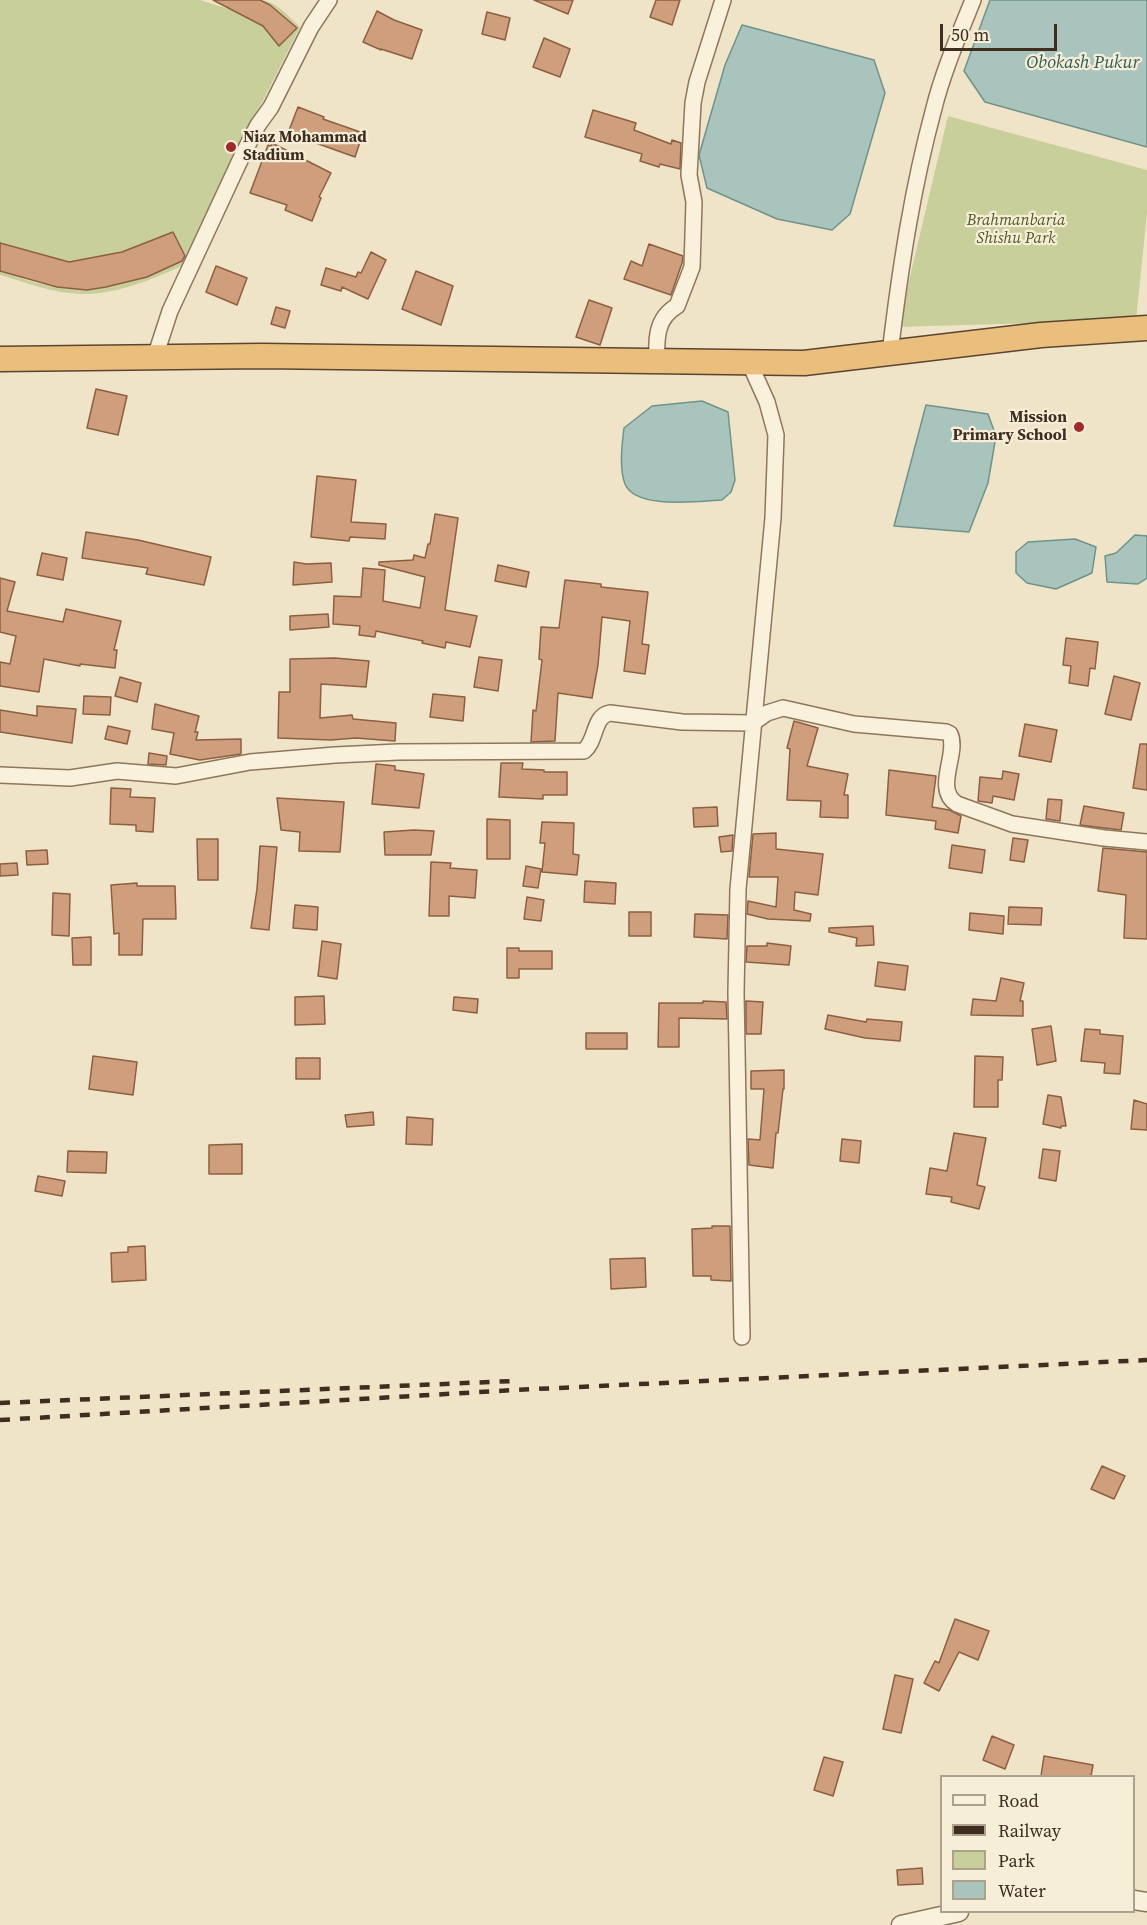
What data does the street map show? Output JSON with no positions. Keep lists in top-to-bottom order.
{
  "water": ["Obokash Pukur"],
  "parks": ["Brahmanbaria Shishu Park"],
  "places": ["Niaz Mohammad Stadium", "Mission Primary School"],
  "legend": [
    "Road",
    "Railway",
    "Park",
    "Water"
  ],
  "scale_bar": "50 m"
}
